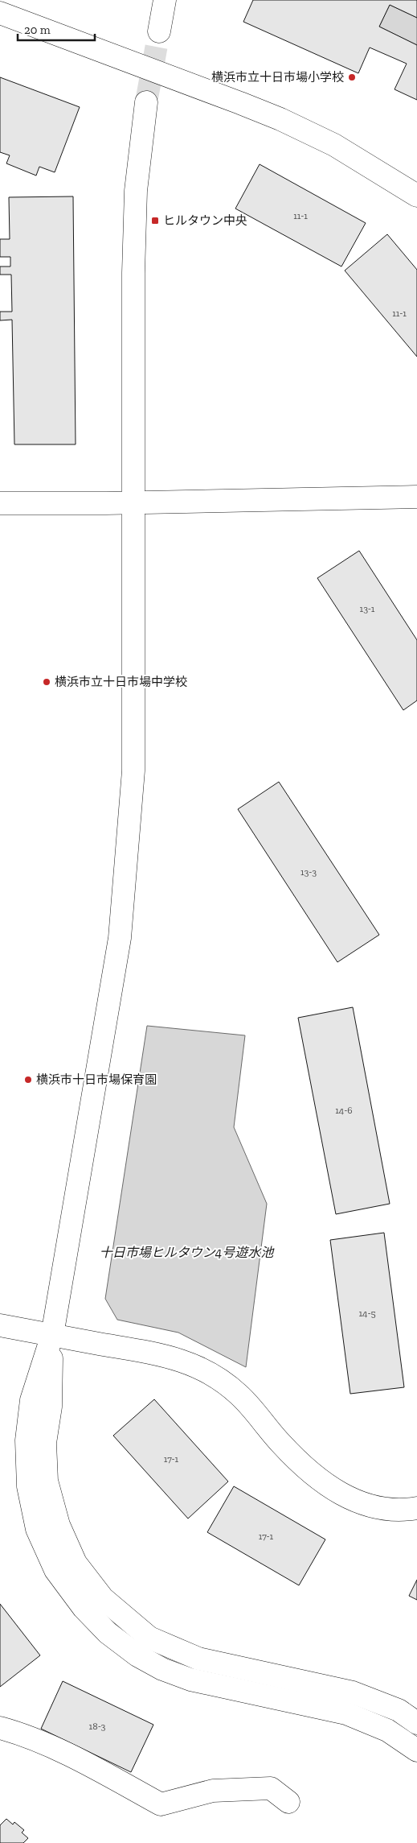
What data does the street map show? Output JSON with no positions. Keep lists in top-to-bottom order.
{
  "water": ["十日市場ヒルタウン4号遊水池"],
  "places": {
    "other": ["横浜市立十日市場小学校", "横浜市立十日市場中学校", "横浜市十日市場保育園"],
    "transit": ["ヒルタウン中央"]
  },
  "house_numbers": [
    "11-1",
    "11-1",
    "13-1",
    "13-3",
    "14-6",
    "14-5",
    "17-1",
    "17-1",
    "18-3"
  ],
  "scale_bar": "20 m"
}
